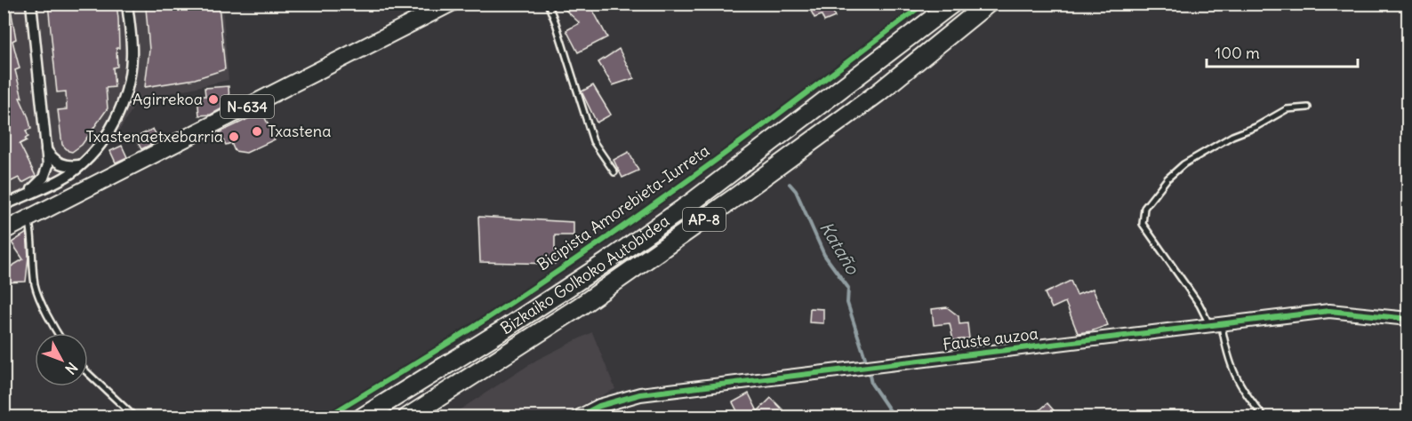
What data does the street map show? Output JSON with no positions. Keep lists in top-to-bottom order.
{
  "streets": {
    "highway": ["N-634", "AP-8", "Bizkaiko Golkoko Autobidea"],
    "street": ["Fauste auzoa"],
    "cycle path": ["Bicipista Amorebieta-Iurreta"]
  },
  "water": ["Kataño"],
  "places": ["Agirrekoa", "Txastena", "Txastenaetxebarria"],
  "scale_bar": "100 m",
  "north": "bottom right"
}
